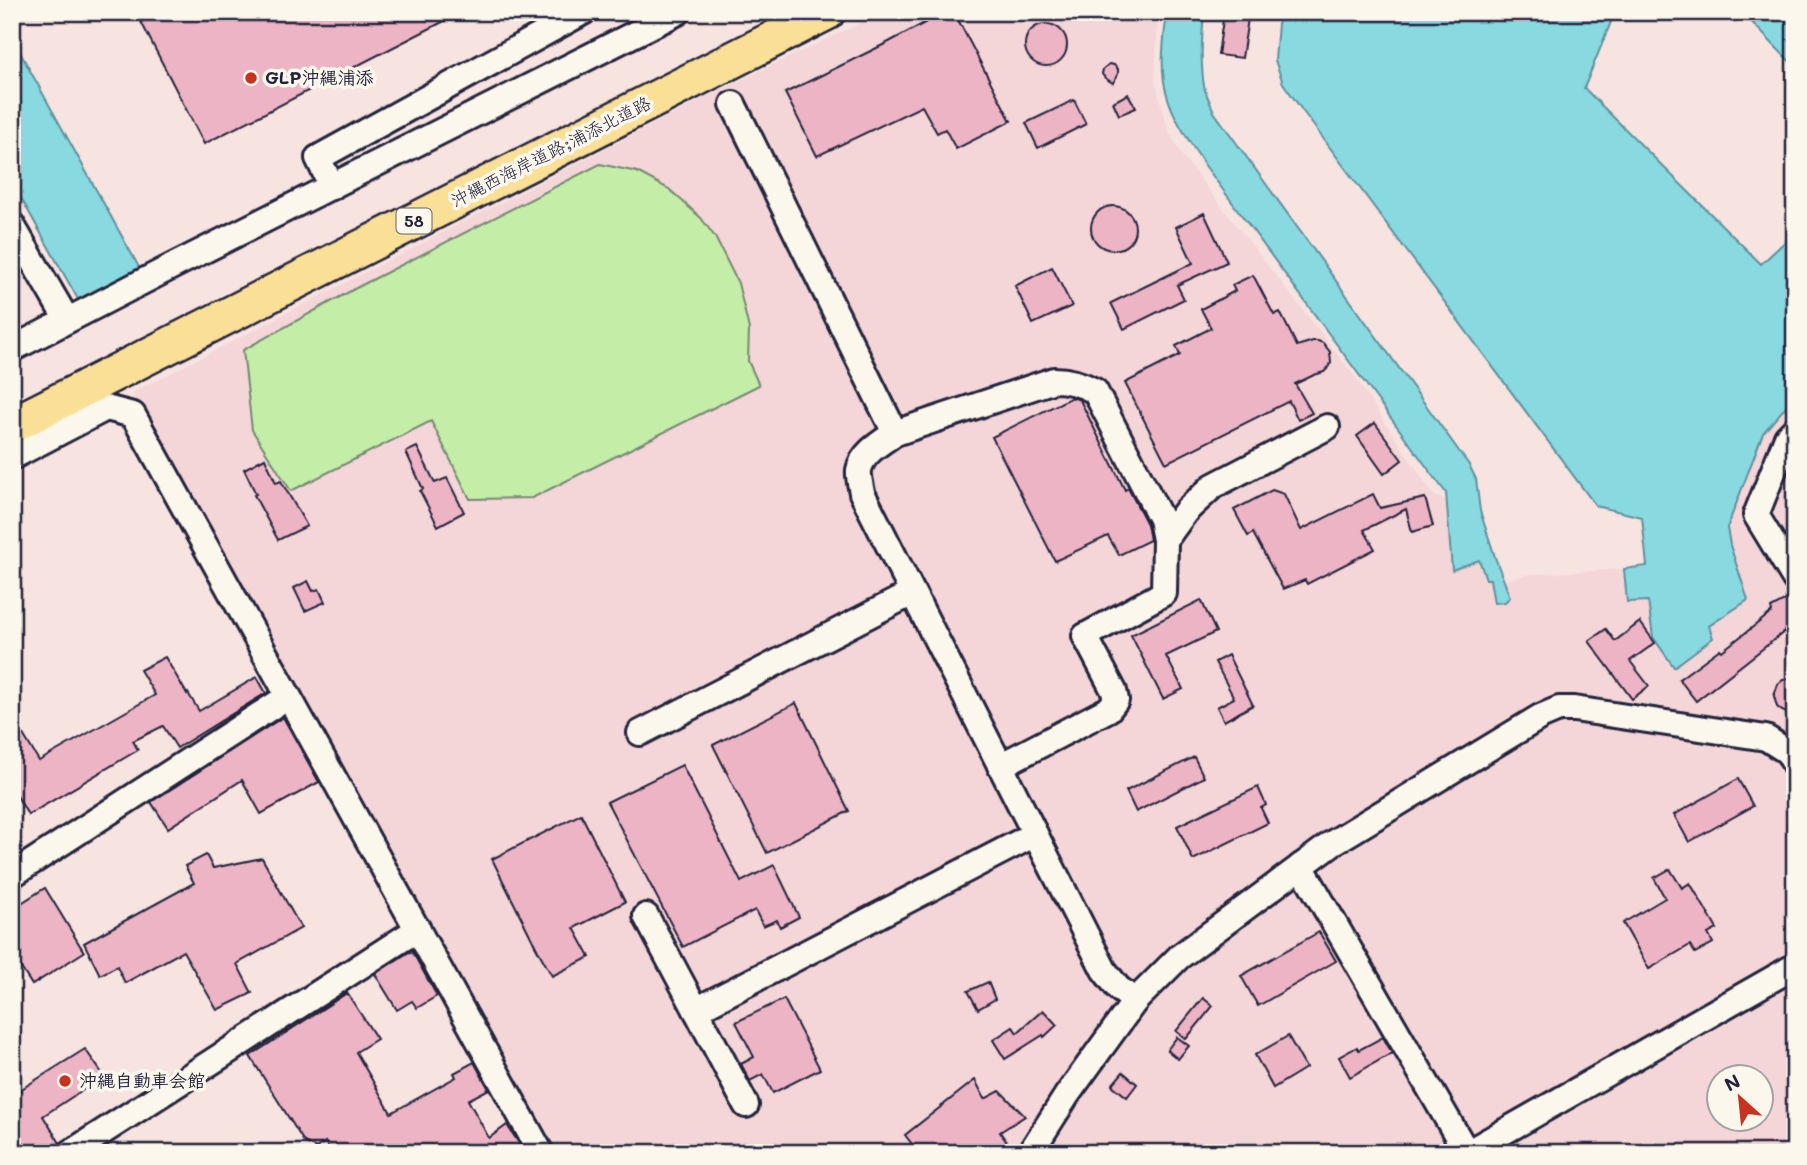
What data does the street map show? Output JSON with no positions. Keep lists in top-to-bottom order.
{
  "streets": {
    "highway": ["沖縄西海岸道路;浦添北道路", "58"]
  },
  "places": ["GLP沖縄浦添", "沖縄自動車会館"],
  "north": "top left"
}
